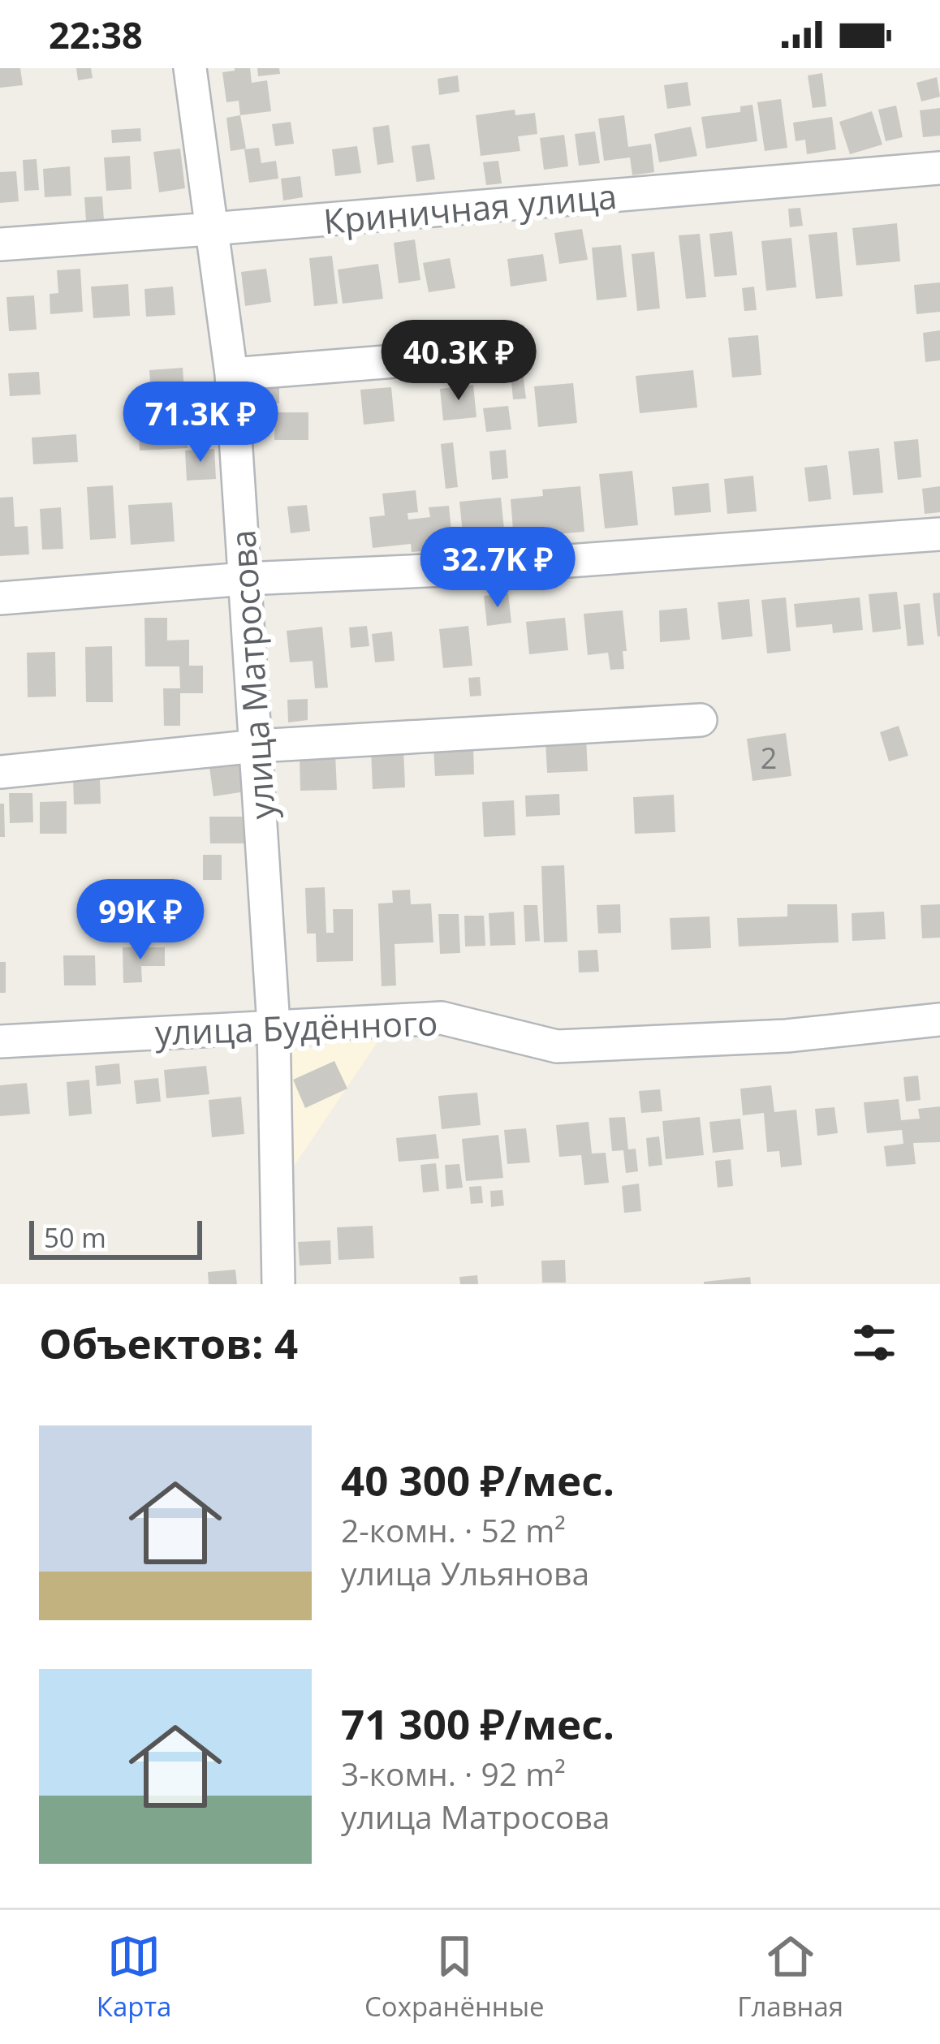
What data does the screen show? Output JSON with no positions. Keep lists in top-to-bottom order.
{
  "streets": {
    "street": ["Криничная улица", "улица Матросова", "улица Будённого"]
  },
  "crossings": [
    ["Криничная улица", "улица Матросова"],
    ["улица Матросова", "улица Будённого"]
  ],
  "house_numbers": ["2"],
  "scale_bar": "50 m",
  "page": {
    "status": "22:38",
    "price": [
      "40.3K ₽",
      "71.3K ₽",
      "32.7K ₽",
      "99K ₽"
    ],
    "scale": "50 m",
    "heading": "Объектов: 4",
    "list": [
      {
        "name": "40 300 ₽/мес.",
        "note": "2-комн. · 52 m² · улица Ульянова"
      },
      {
        "name": "71 300 ₽/мес.",
        "note": "3-комн. · 92 m² · улица Матросова"
      }
    ],
    "tabs": ["Карта", "Сохранённые", "Главная"]
  }
}
